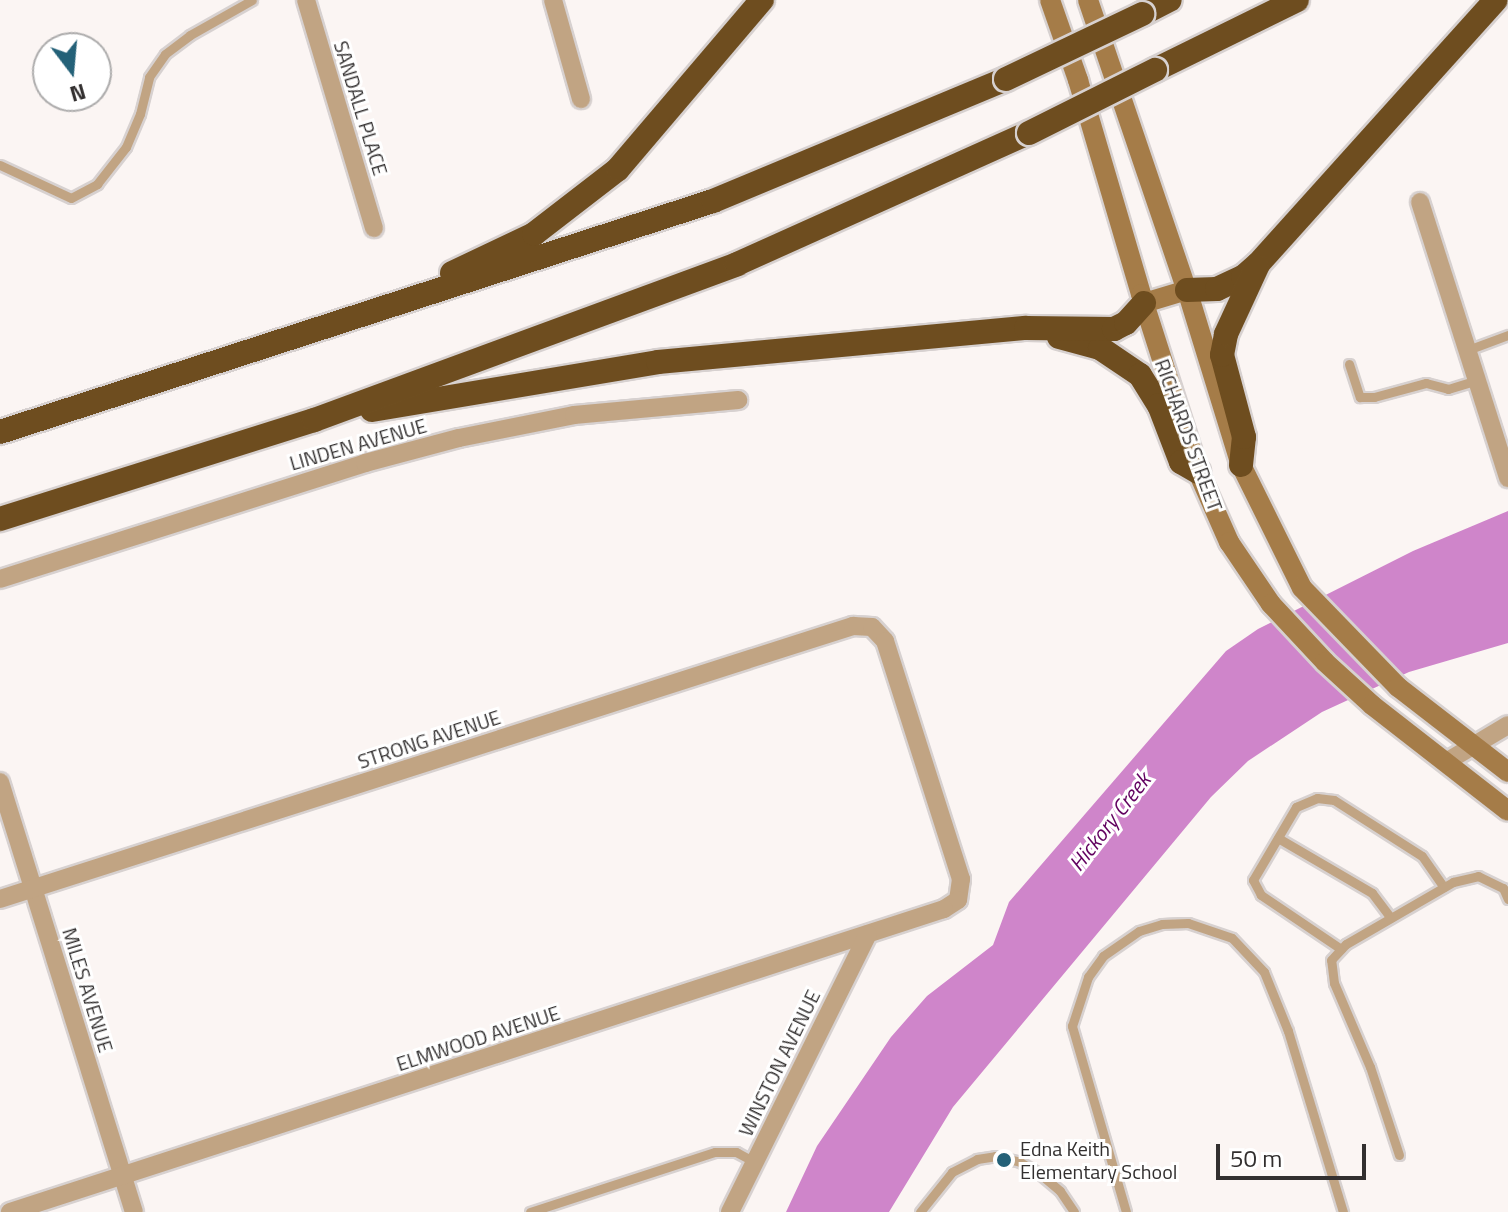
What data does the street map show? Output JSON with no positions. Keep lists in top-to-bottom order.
{
  "streets": {
    "street": [
      "SANDALL PLACE",
      "RICHARDS STREET",
      "LINDEN AVENUE",
      "STRONG AVENUE",
      "MILES AVENUE",
      "ELMWOOD AVENUE",
      "WINSTON AVENUE"
    ]
  },
  "crossings": [
    ["STRONG AVENUE", "MILES AVENUE"],
    ["STRONG AVENUE", "ELMWOOD AVENUE"],
    ["MILES AVENUE", "ELMWOOD AVENUE"],
    ["ELMWOOD AVENUE", "WINSTON AVENUE"]
  ],
  "water": ["Hickory Creek"],
  "places": ["Edna Keith Elementary School"],
  "scale_bar": "50 m",
  "north": "bottom"
}
